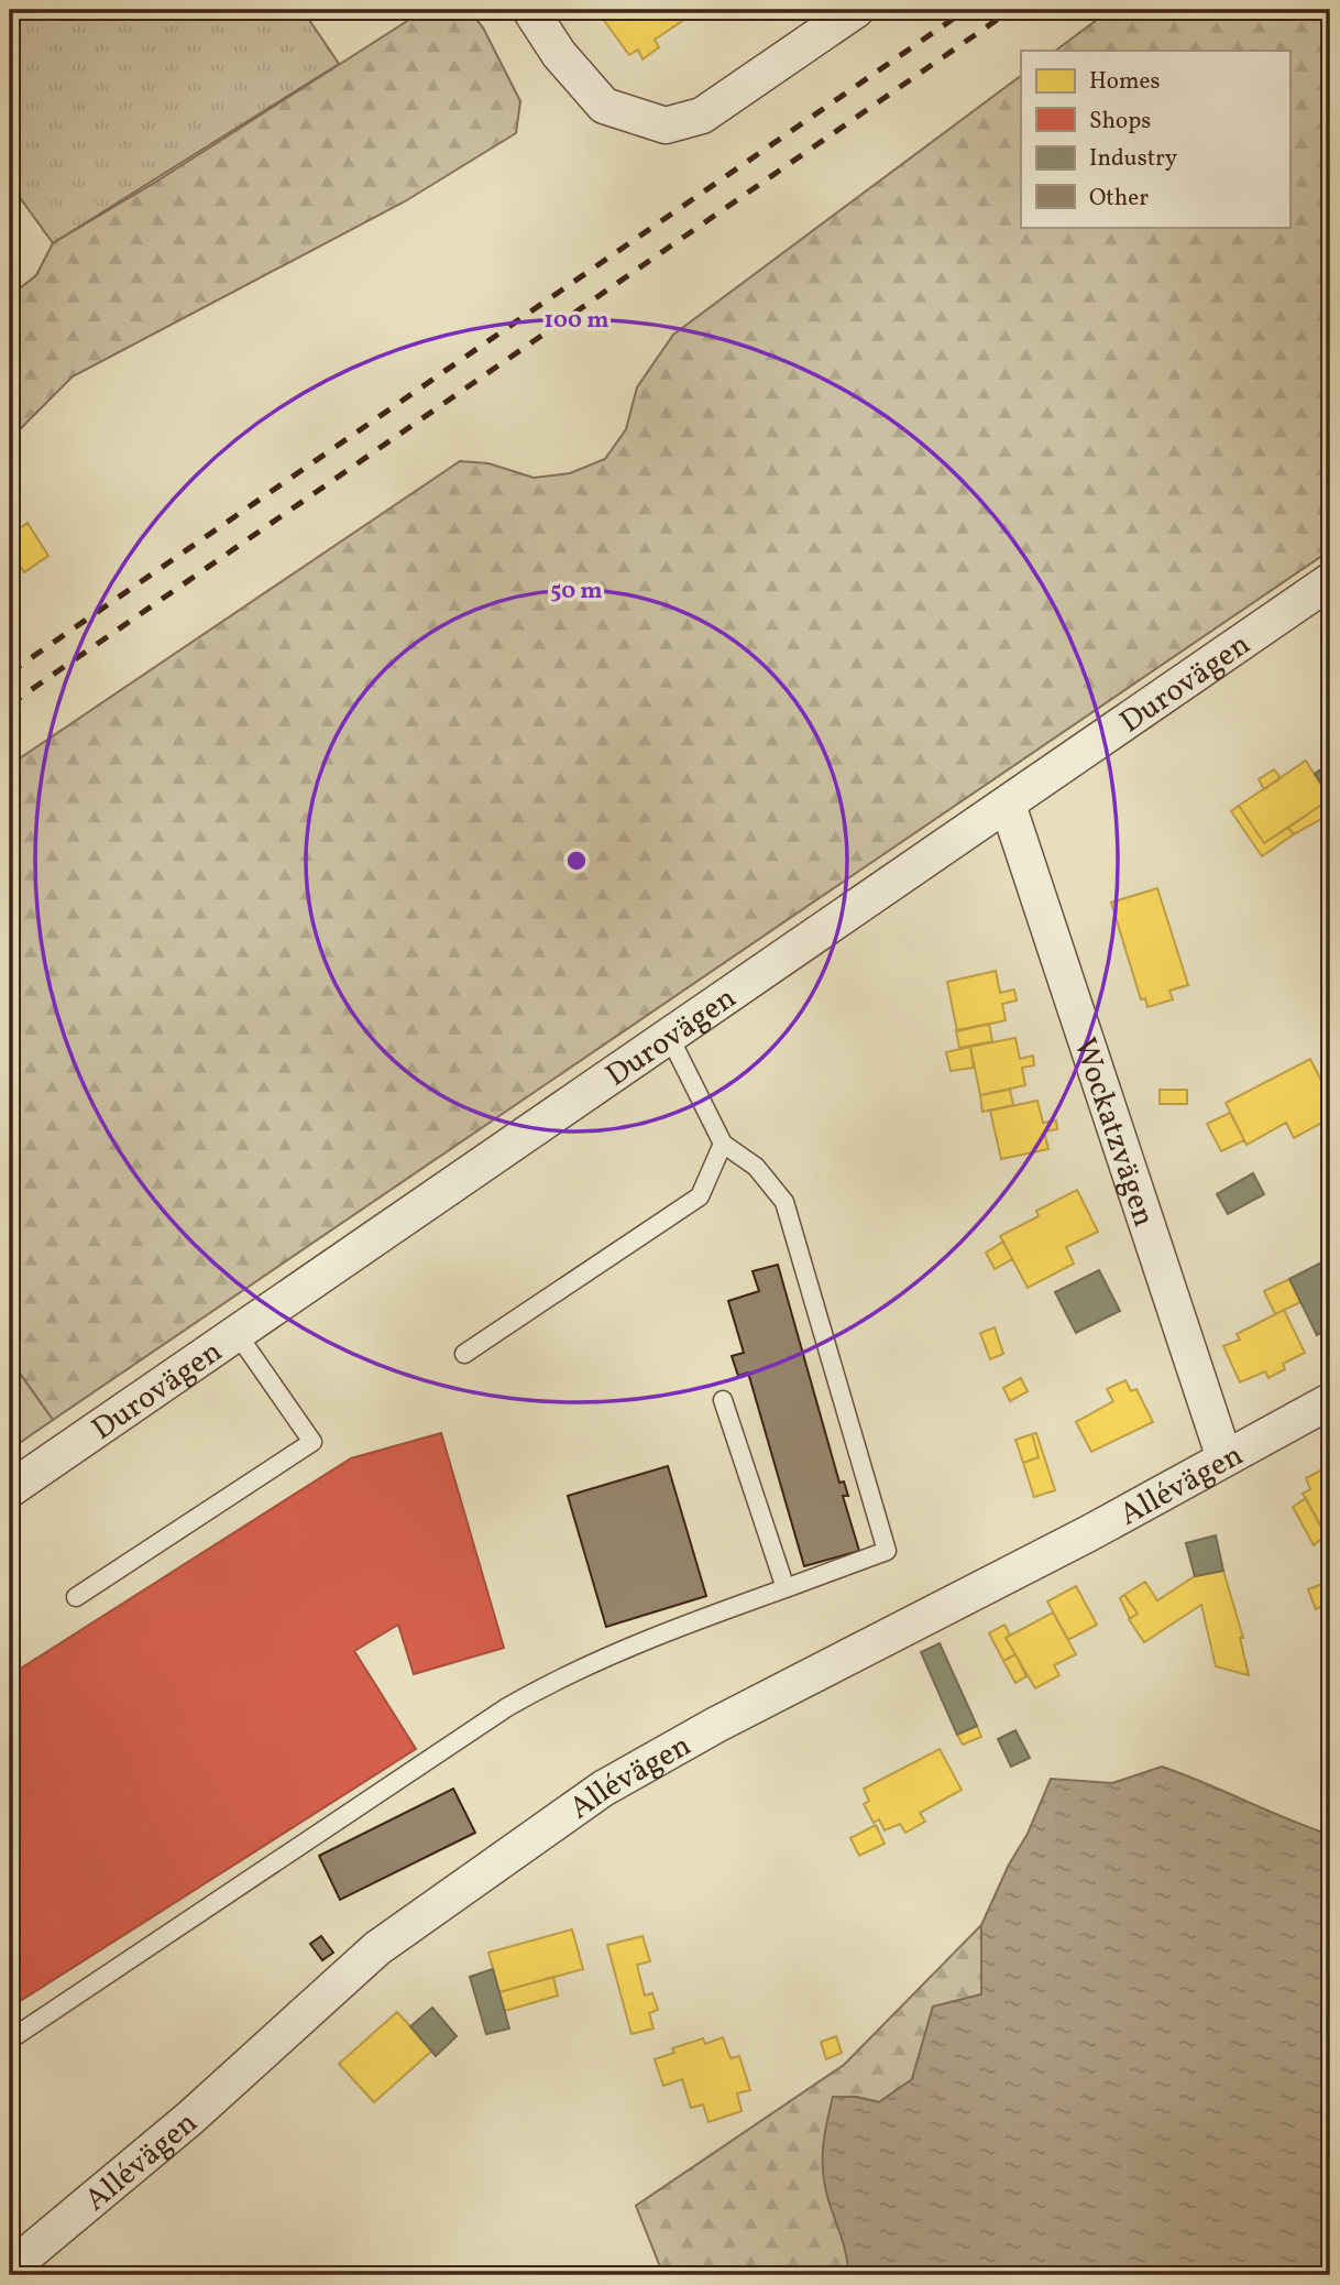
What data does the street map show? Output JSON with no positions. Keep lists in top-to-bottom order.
{
  "streets": {
    "street": ["Durovägen", "Wockatzvägen", "Allévägen"]
  },
  "crossings": [
    ["Durovägen", "Wockatzvägen"],
    ["Wockatzvägen", "Allévägen"]
  ],
  "legend": [
    "Homes",
    "Shops",
    "Industry",
    "Other"
  ],
  "rings": ["100 m", "50 m"]
}
